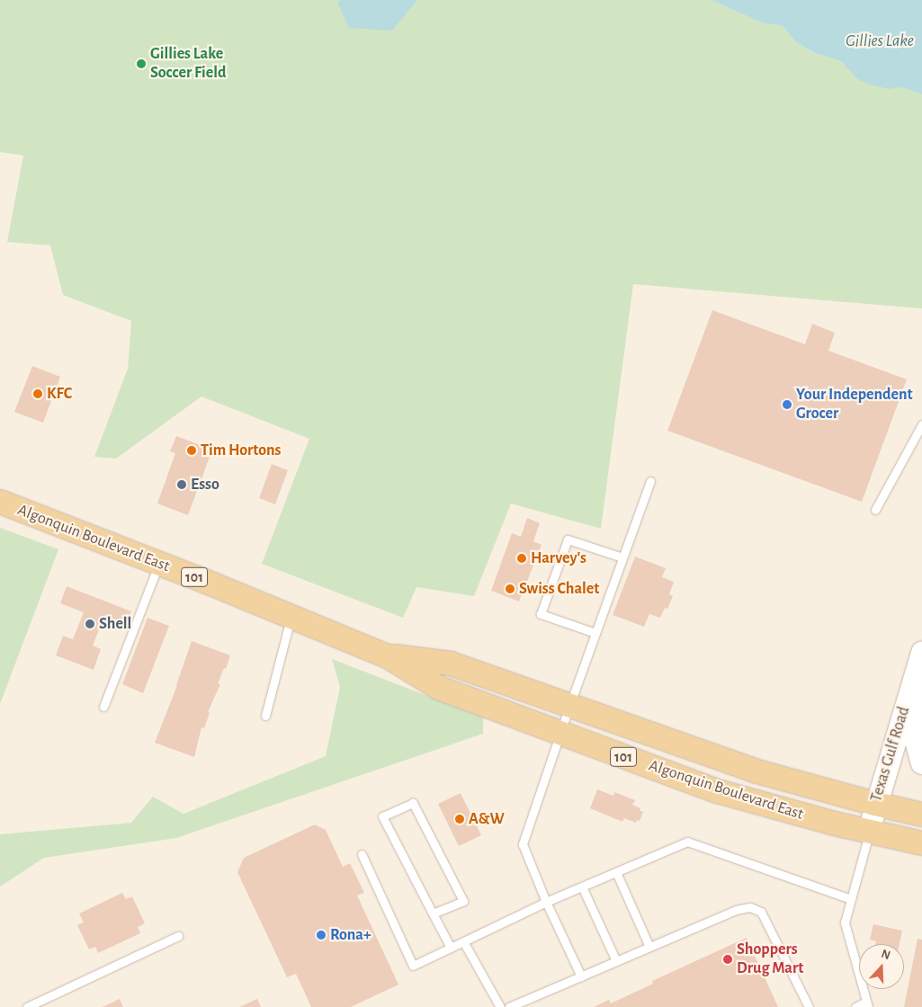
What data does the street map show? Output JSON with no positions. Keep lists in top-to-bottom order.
{
  "streets": {
    "main road": ["Algonquin Boulevard East", "101", "Texas Gulf Road"]
  },
  "crossings": [
    ["Algonquin Boulevard East", "Texas Gulf Road"]
  ],
  "water": ["Gillies Lake"],
  "places": [
    "Gillies Lake Soccer Field",
    "KFC",
    "Your Independent Grocer",
    "Tim Hortons",
    "Esso",
    "Harvey's",
    "Swiss Chalet",
    "Shell",
    "A&W",
    "Rona+",
    "Shoppers Drug Mart"
  ],
  "north": "top"
}
